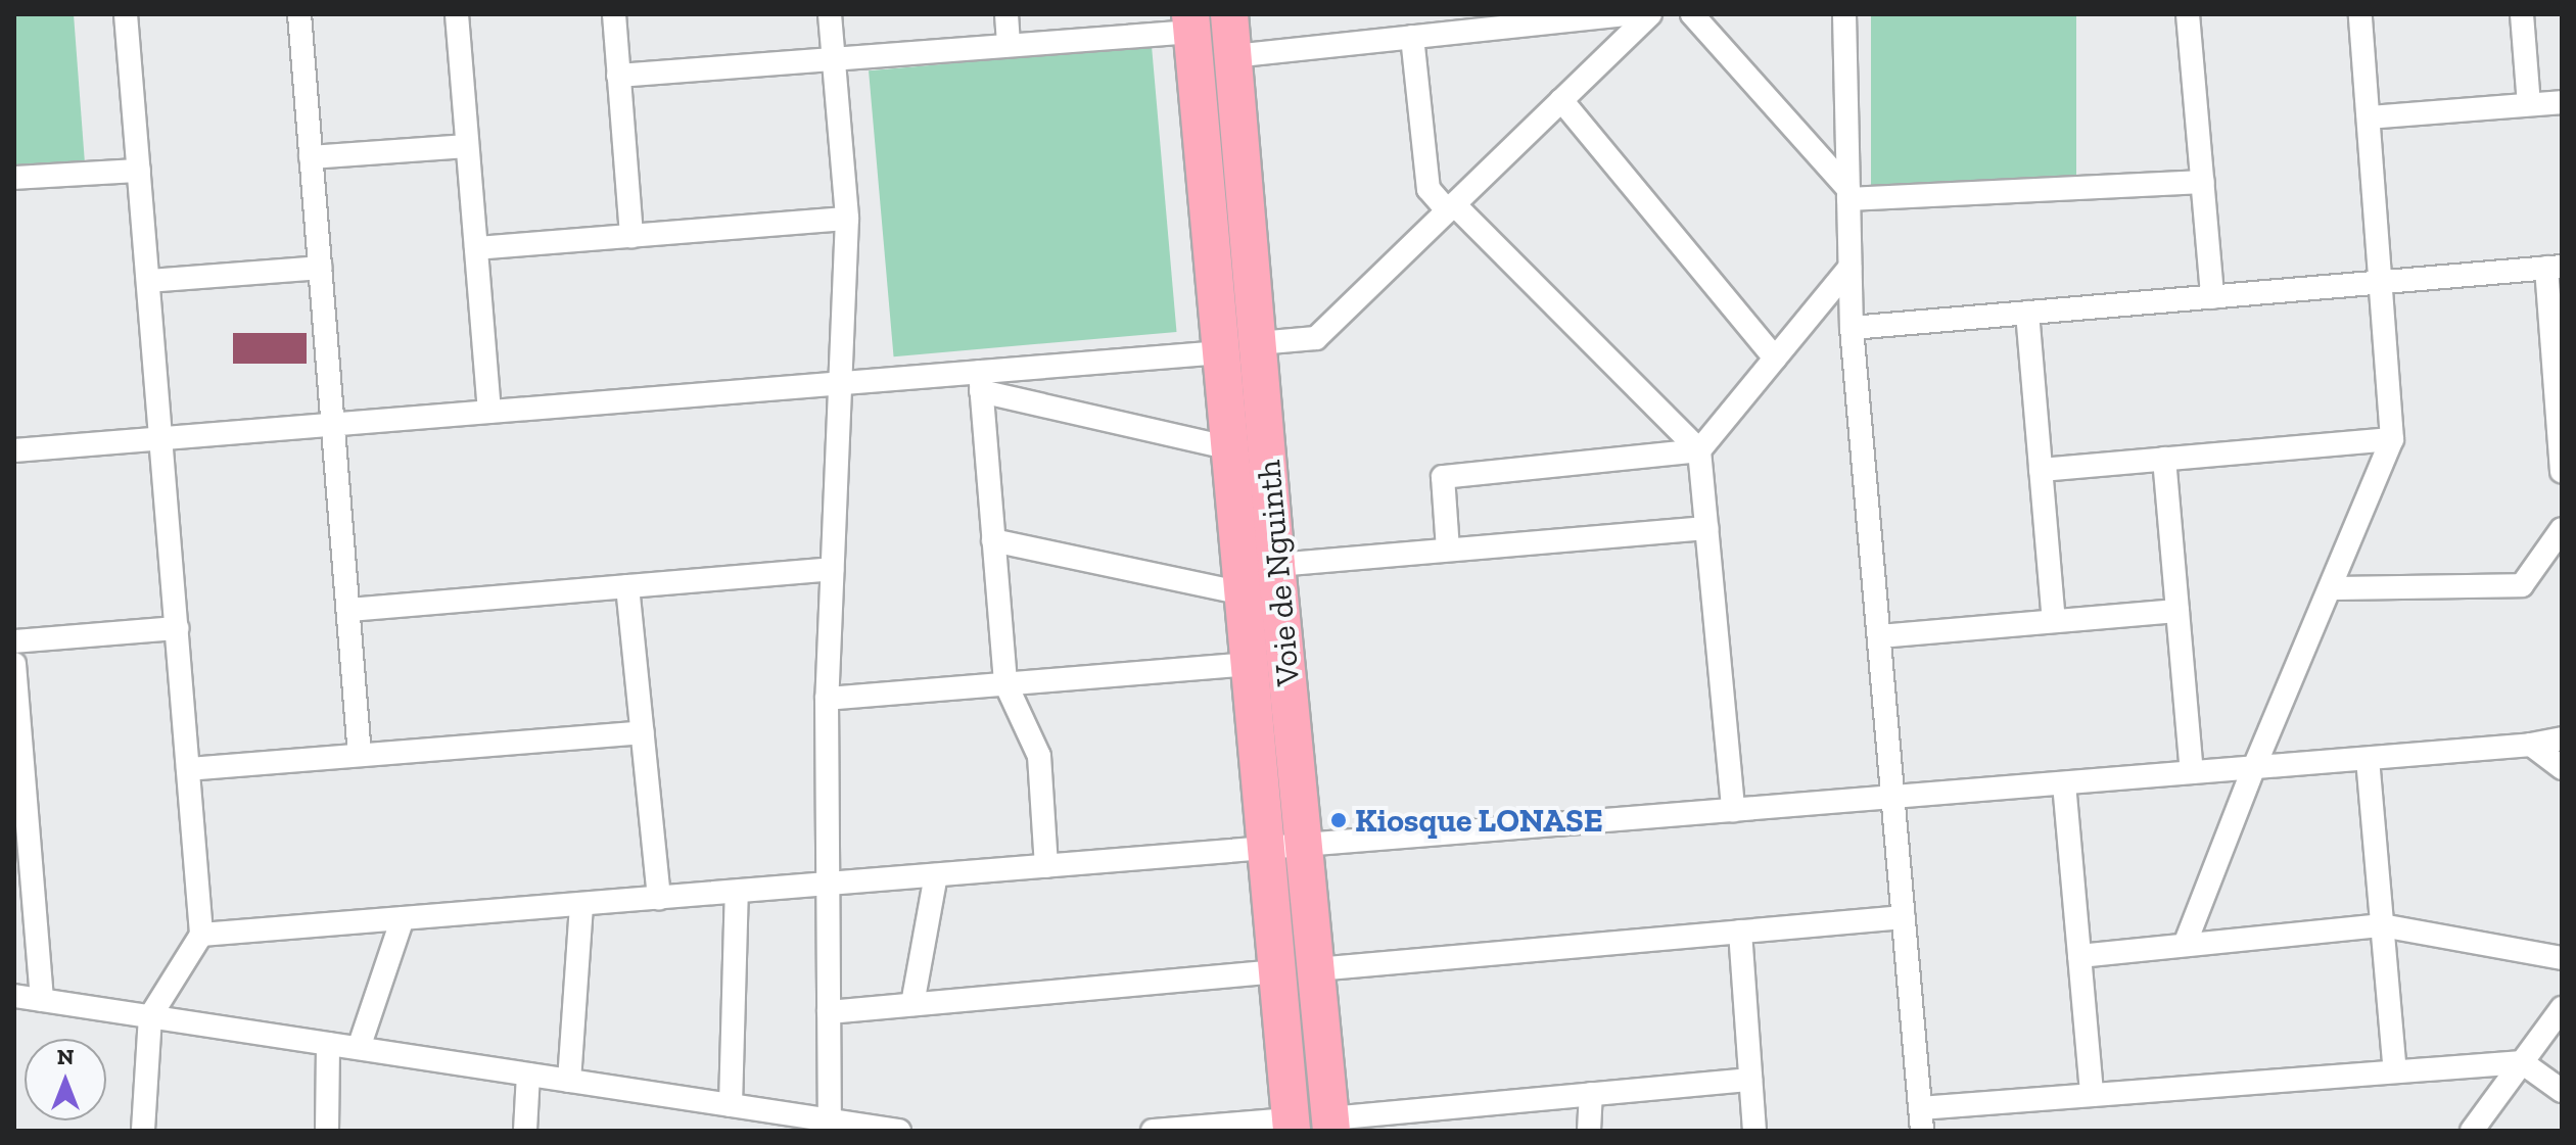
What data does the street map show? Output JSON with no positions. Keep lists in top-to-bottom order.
{
  "streets": {
    "highway": ["Voie de Nguinth"]
  },
  "places": ["Kiosque LONASE"],
  "north": "top"
}
